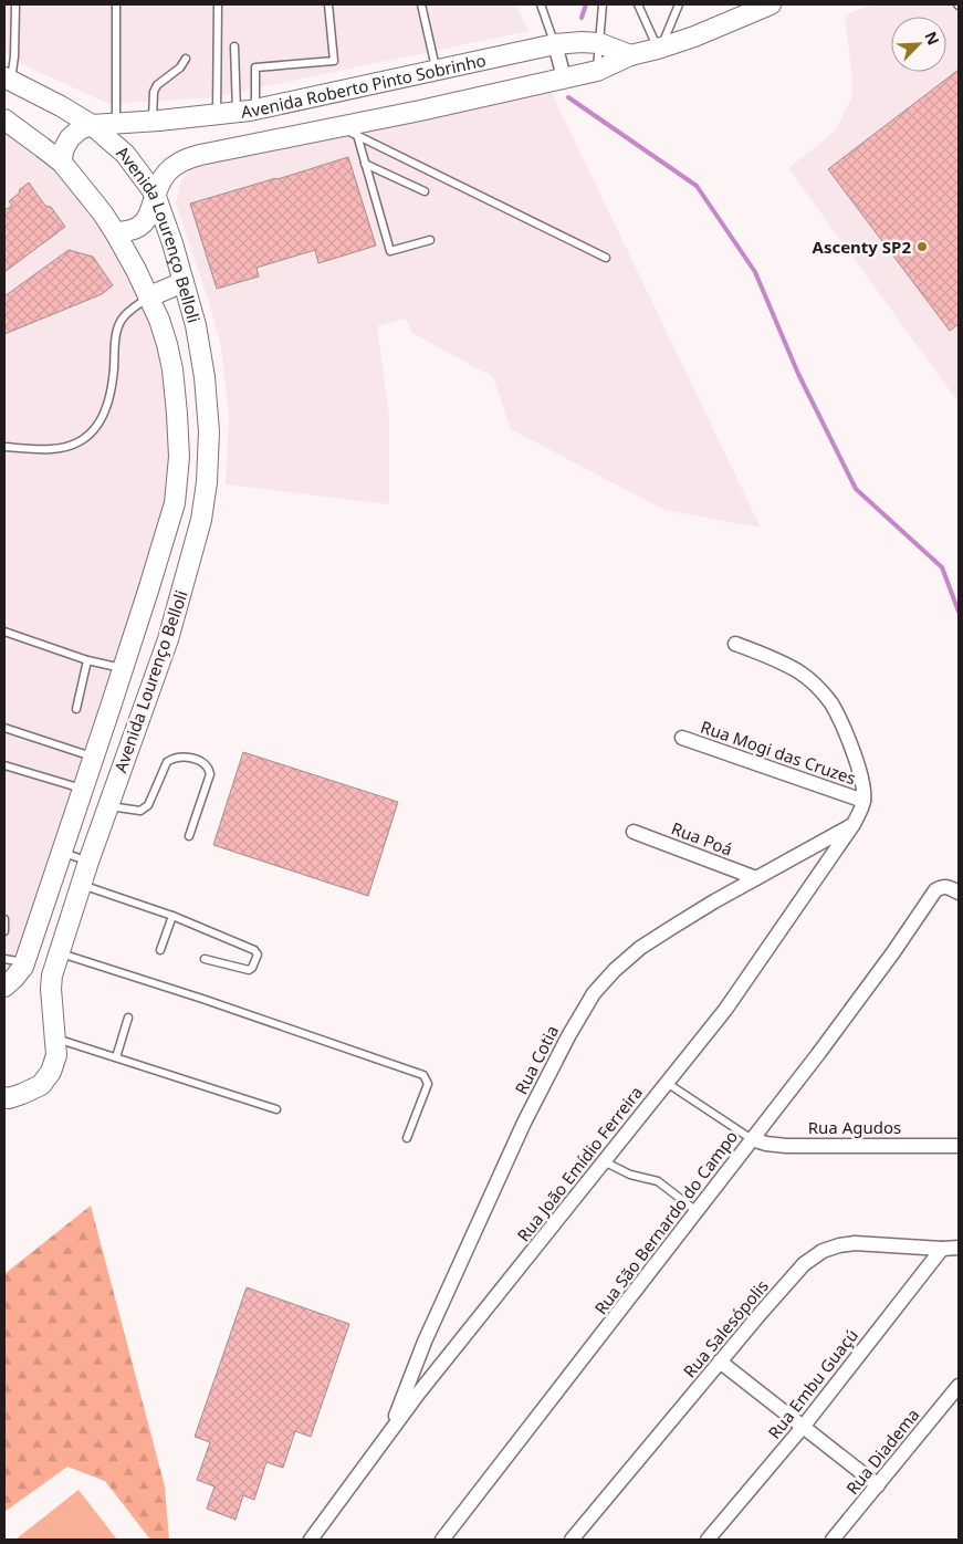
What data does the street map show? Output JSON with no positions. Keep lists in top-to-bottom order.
{
  "streets": {
    "street": [
      "Avenida Roberto Pinto Sobrinho",
      "Avenida Lourenço Belloli",
      "Rua Mogi das Cruzes",
      "Rua Poá",
      "Rua Cotia",
      "Rua Agudos",
      "Rua João Emídio Ferreira",
      "Rua São Bernardo do Campo",
      "Rua Salesópolis",
      "Rua Embu Guaçú",
      "Rua Diadema"
    ]
  },
  "crossings": [
    ["Avenida Roberto Pinto Sobrinho", "Avenida Lourenço Belloli"],
    ["Rua Mogi das Cruzes", "Rua João Emídio Ferreira"],
    ["Rua Poá", "Rua Cotia"],
    ["Rua Cotia", "Rua João Emídio Ferreira"],
    ["Rua Agudos", "Rua São Bernardo do Campo"],
    ["Rua Salesópolis", "Rua Embu Guaçú"]
  ],
  "places": ["Ascenty SP2"],
  "north": "top right"
}
